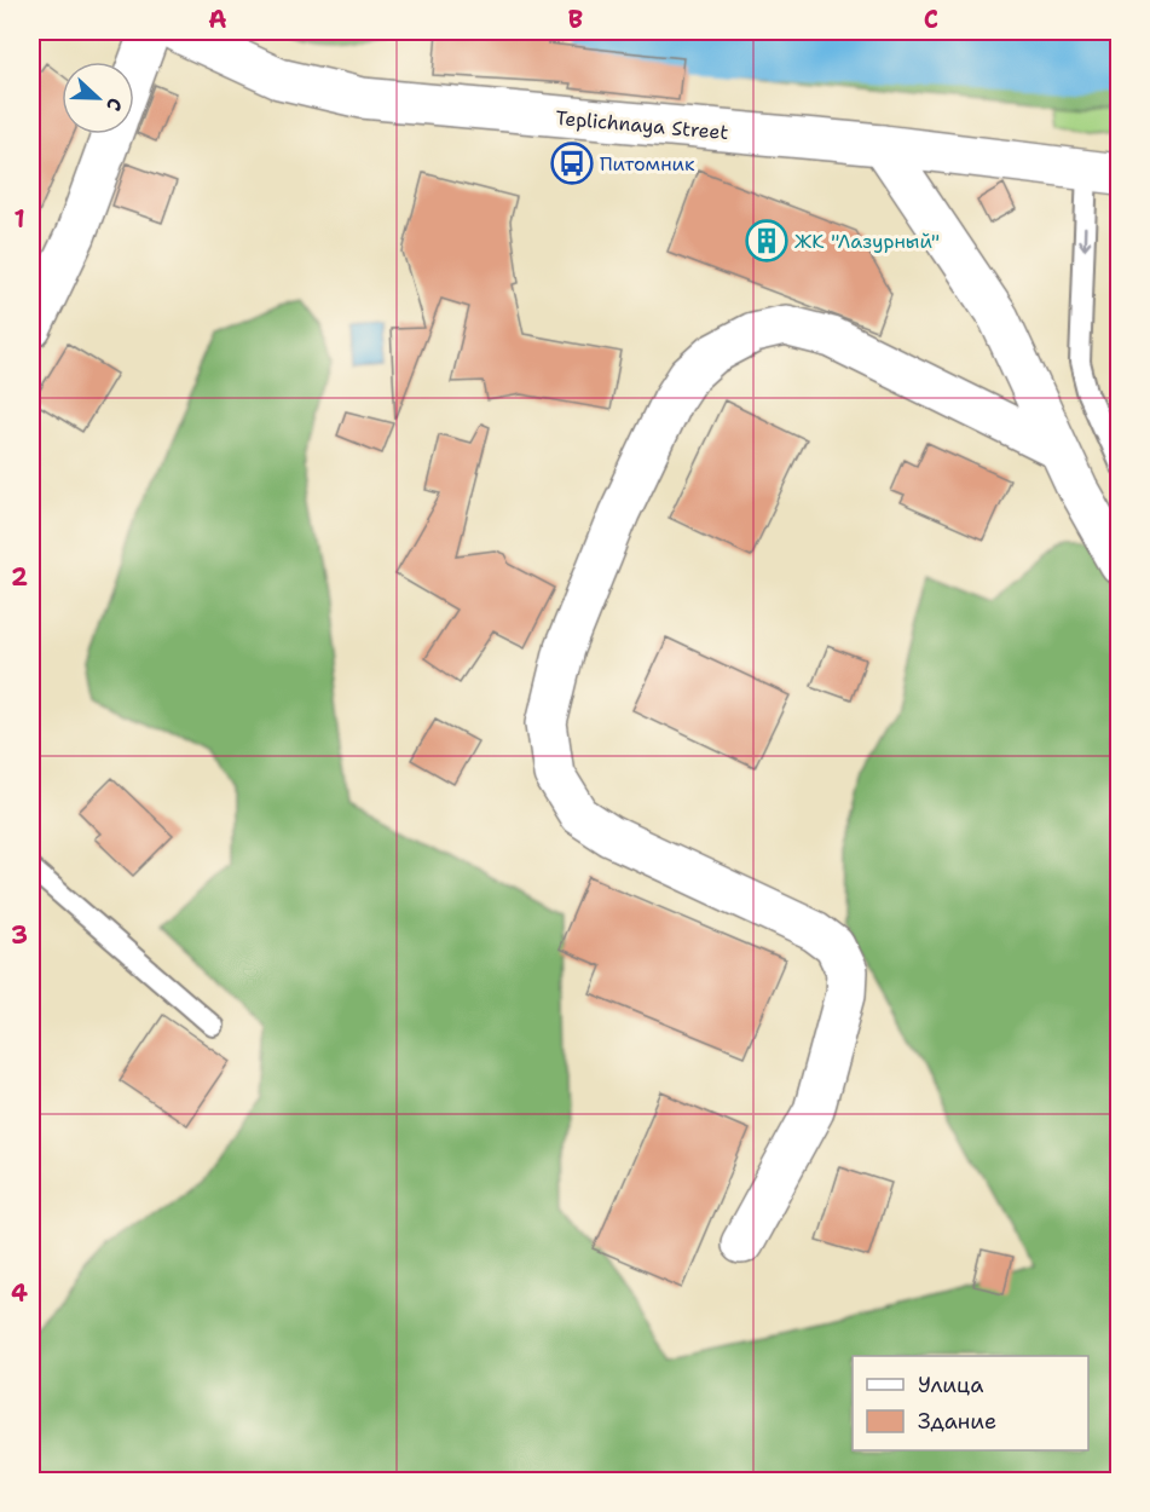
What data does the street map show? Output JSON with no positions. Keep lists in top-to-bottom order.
{
  "streets": {
    "street": ["Teplichnaya Street"]
  },
  "places": {
    "bus stop": ["Питомник"],
    "building": ["ЖК \"Лазурный\""]
  },
  "legend": ["Улица", "Здание"],
  "north": "right",
  "grid": {
    "columns": ["A", "B", "C"],
    "rows": [
      "1",
      "2",
      "3",
      "4"
    ]
  }
}
